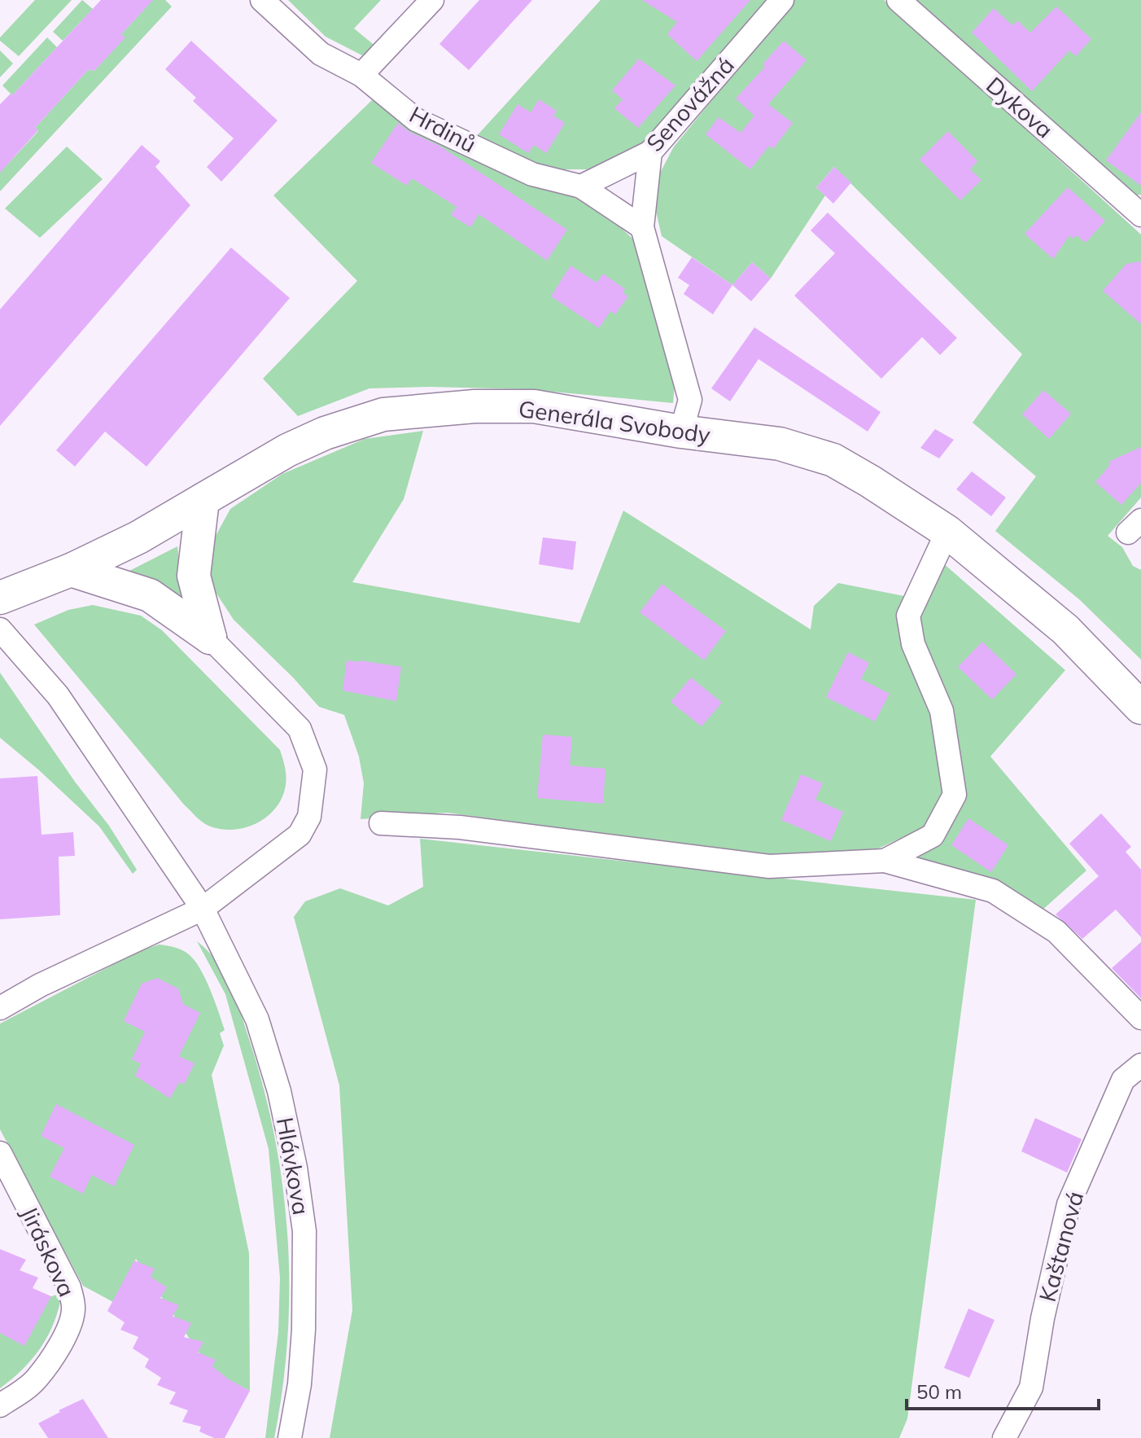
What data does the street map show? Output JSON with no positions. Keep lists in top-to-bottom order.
{
  "streets": {
    "main road": ["Generála Svobody"],
    "street": [
      "Senovážná",
      "Dykova",
      "Hrdinů",
      "Hlávkova",
      "Kaštanová",
      "Jiráskova"
    ]
  },
  "crossings": [
    ["Senovážná", "Hrdinů"]
  ],
  "scale_bar": "50 m"
}
